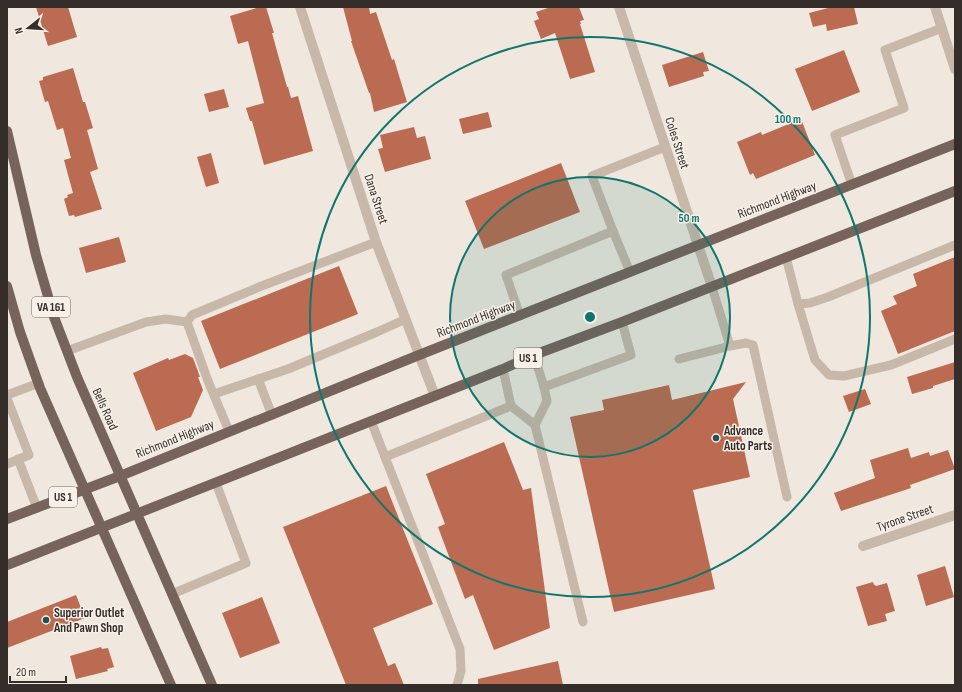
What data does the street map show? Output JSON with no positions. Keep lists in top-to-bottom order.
{
  "streets": {
    "main road": [
      "Richmond Highway",
      "VA 161",
      "US 1",
      "Bells Road"
    ],
    "street": ["Coles Street", "Dana Street", "Tyrone Street"]
  },
  "crossings": [
    ["Coles Street", "Richmond Highway"],
    ["Coles Street", "US 1"],
    ["Dana Street", "Richmond Highway"],
    ["Dana Street", "US 1"],
    ["Richmond Highway", "VA 161"],
    ["Richmond Highway", "Bells Road"],
    ["VA 161", "US 1"],
    ["US 1", "Bells Road"]
  ],
  "places": ["Advance Auto Parts", "Superior Outlet And Pawn Shop"],
  "scale_bar": "20 m",
  "north": "left",
  "rings": ["100 m", "50 m"]
}
